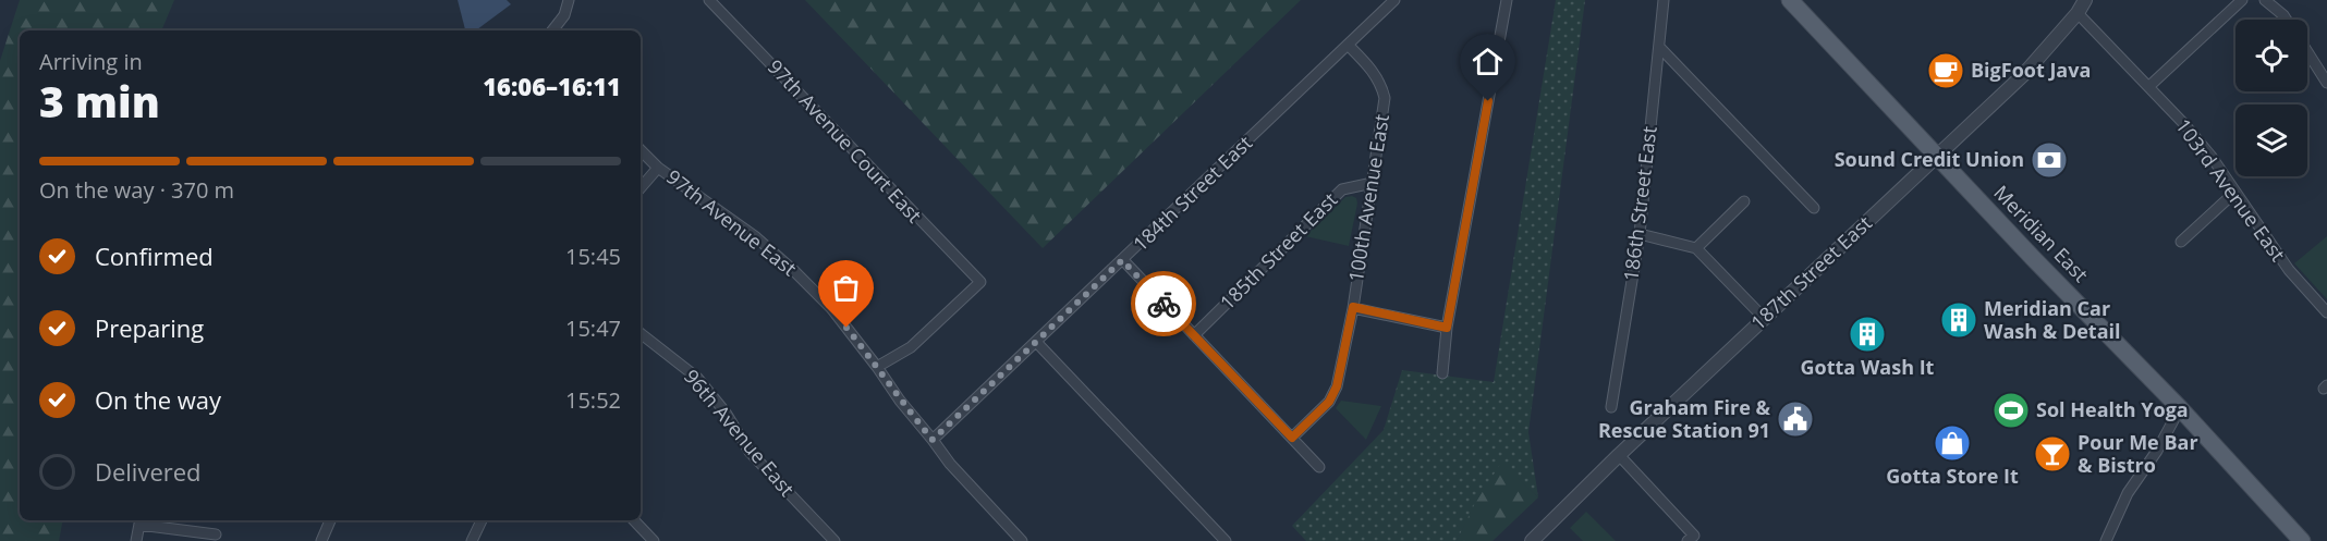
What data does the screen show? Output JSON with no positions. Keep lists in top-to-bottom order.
{
  "streets": {
    "main road": ["Meridian East"],
    "street": [
      "97th Avenue Court East",
      "103rd Avenue East",
      "184th Street East",
      "100th Avenue East",
      "186th Street East",
      "97th Avenue East",
      "185th Street East",
      "187th Street East",
      "96th Avenue East"
    ]
  },
  "crossings": [
    ["97th Avenue Court East", "97th Avenue East"],
    ["103rd Avenue East", "187th Street East"],
    ["184th Street East", "100th Avenue East"],
    ["184th Street East", "97th Avenue East"],
    ["100th Avenue East", "185th Street East"],
    ["Meridian East", "187th Street East"]
  ],
  "places": {
    "cafe": ["BigFoot Java"],
    "bank": ["Sound Credit Union"],
    "building": ["Meridian Car Wash & Detail", "Gotta Wash It"],
    "sports": ["Sol Health Yoga"],
    "public building": ["Graham Fire & Rescue Station 91"],
    "shop": ["Gotta Store It"],
    "bar": ["Pour Me Bar & Bistro"]
  },
  "page": {
    "heading": ["3 min", "Arriving in", "16:06–16:11"],
    "bar": "On the way · 370 m",
    "list": [
      ["Confirmed", "15:45"],
      ["Preparing", "15:47"],
      ["On the way", "15:52"],
      "Delivered"
    ]
  }
}
